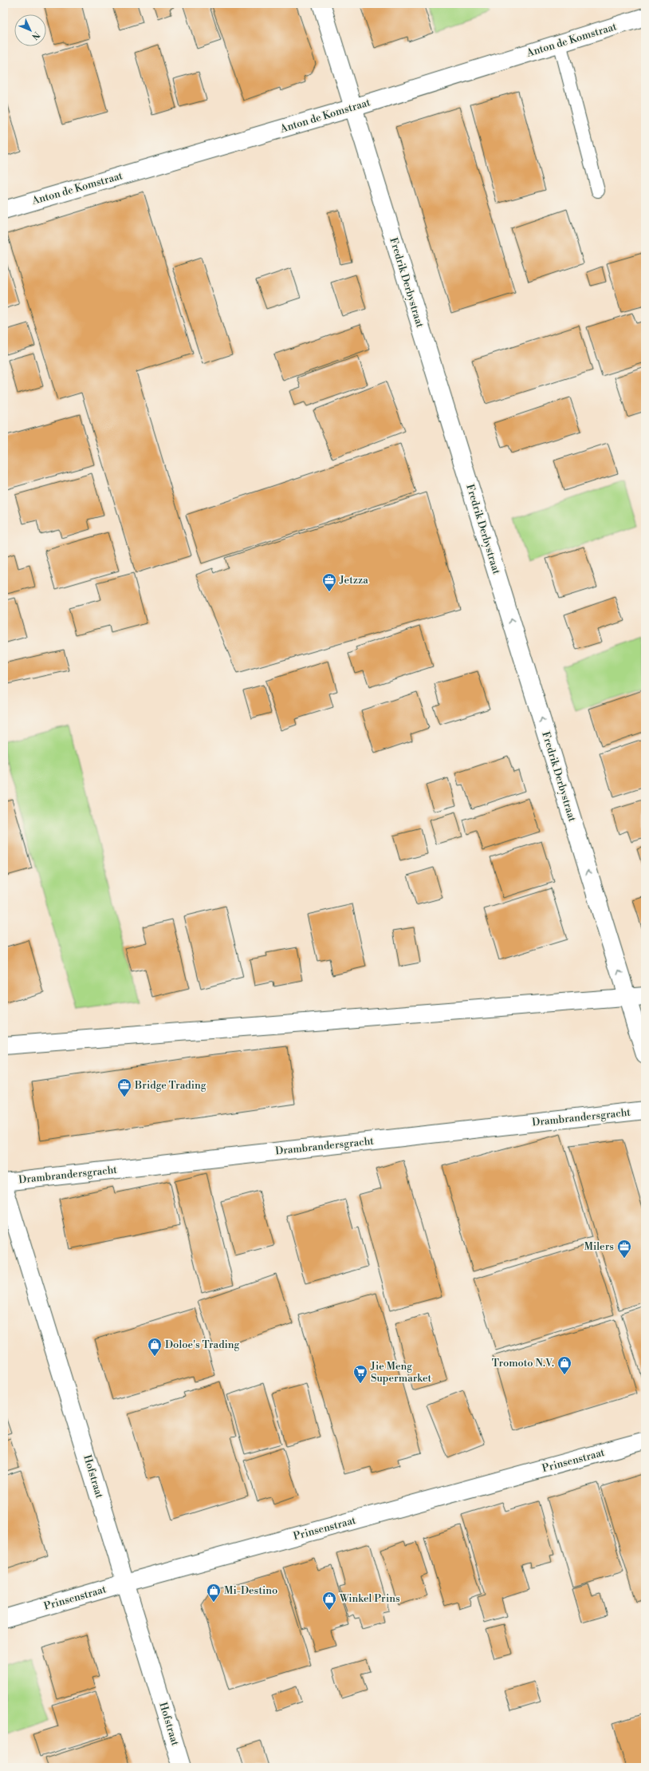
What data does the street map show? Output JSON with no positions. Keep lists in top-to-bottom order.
{
  "streets": {
    "street": [
      "Anton de Komstraat",
      "Fredrik Derbystraat",
      "Drambrandersgracht",
      "Prinsenstraat",
      "Hofstraat"
    ]
  },
  "crossings": [
    ["Anton de Komstraat", "Fredrik Derbystraat"],
    ["Prinsenstraat", "Hofstraat"]
  ],
  "one_way": ["Fredrik Derbystraat"],
  "places": {
    "office": ["Jetzza", "Bridge Trading", "Milers"],
    "shop": [
      "Doloe's Trading",
      "Tromoto N.V.",
      "Mi-Destino",
      "Winkel Prins"
    ],
    "supermarket": ["Jie Meng Supermarket"]
  },
  "north": "bottom right"
}
